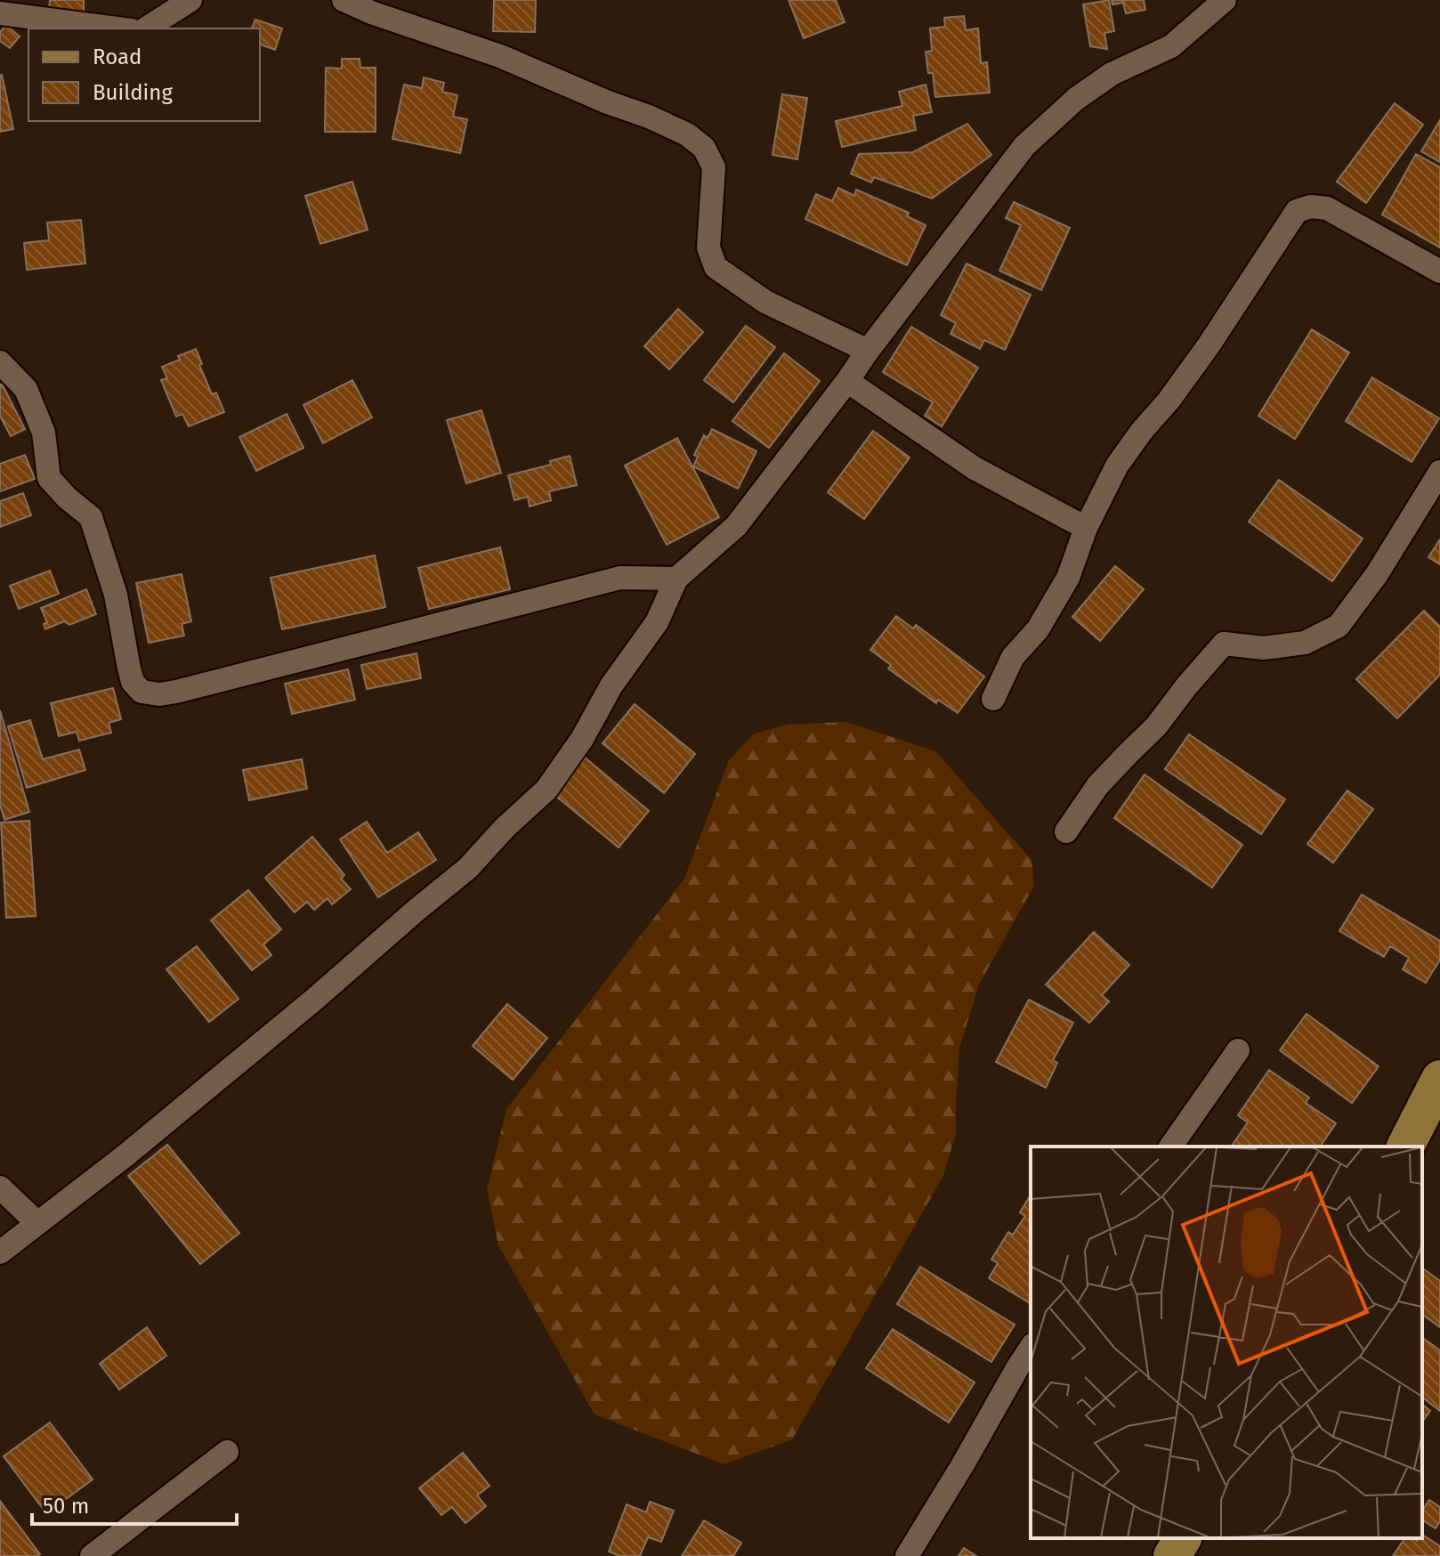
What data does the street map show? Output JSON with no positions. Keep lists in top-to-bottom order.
{
  "legend": ["Road", "Building"],
  "scale_bar": "50 m"
}
